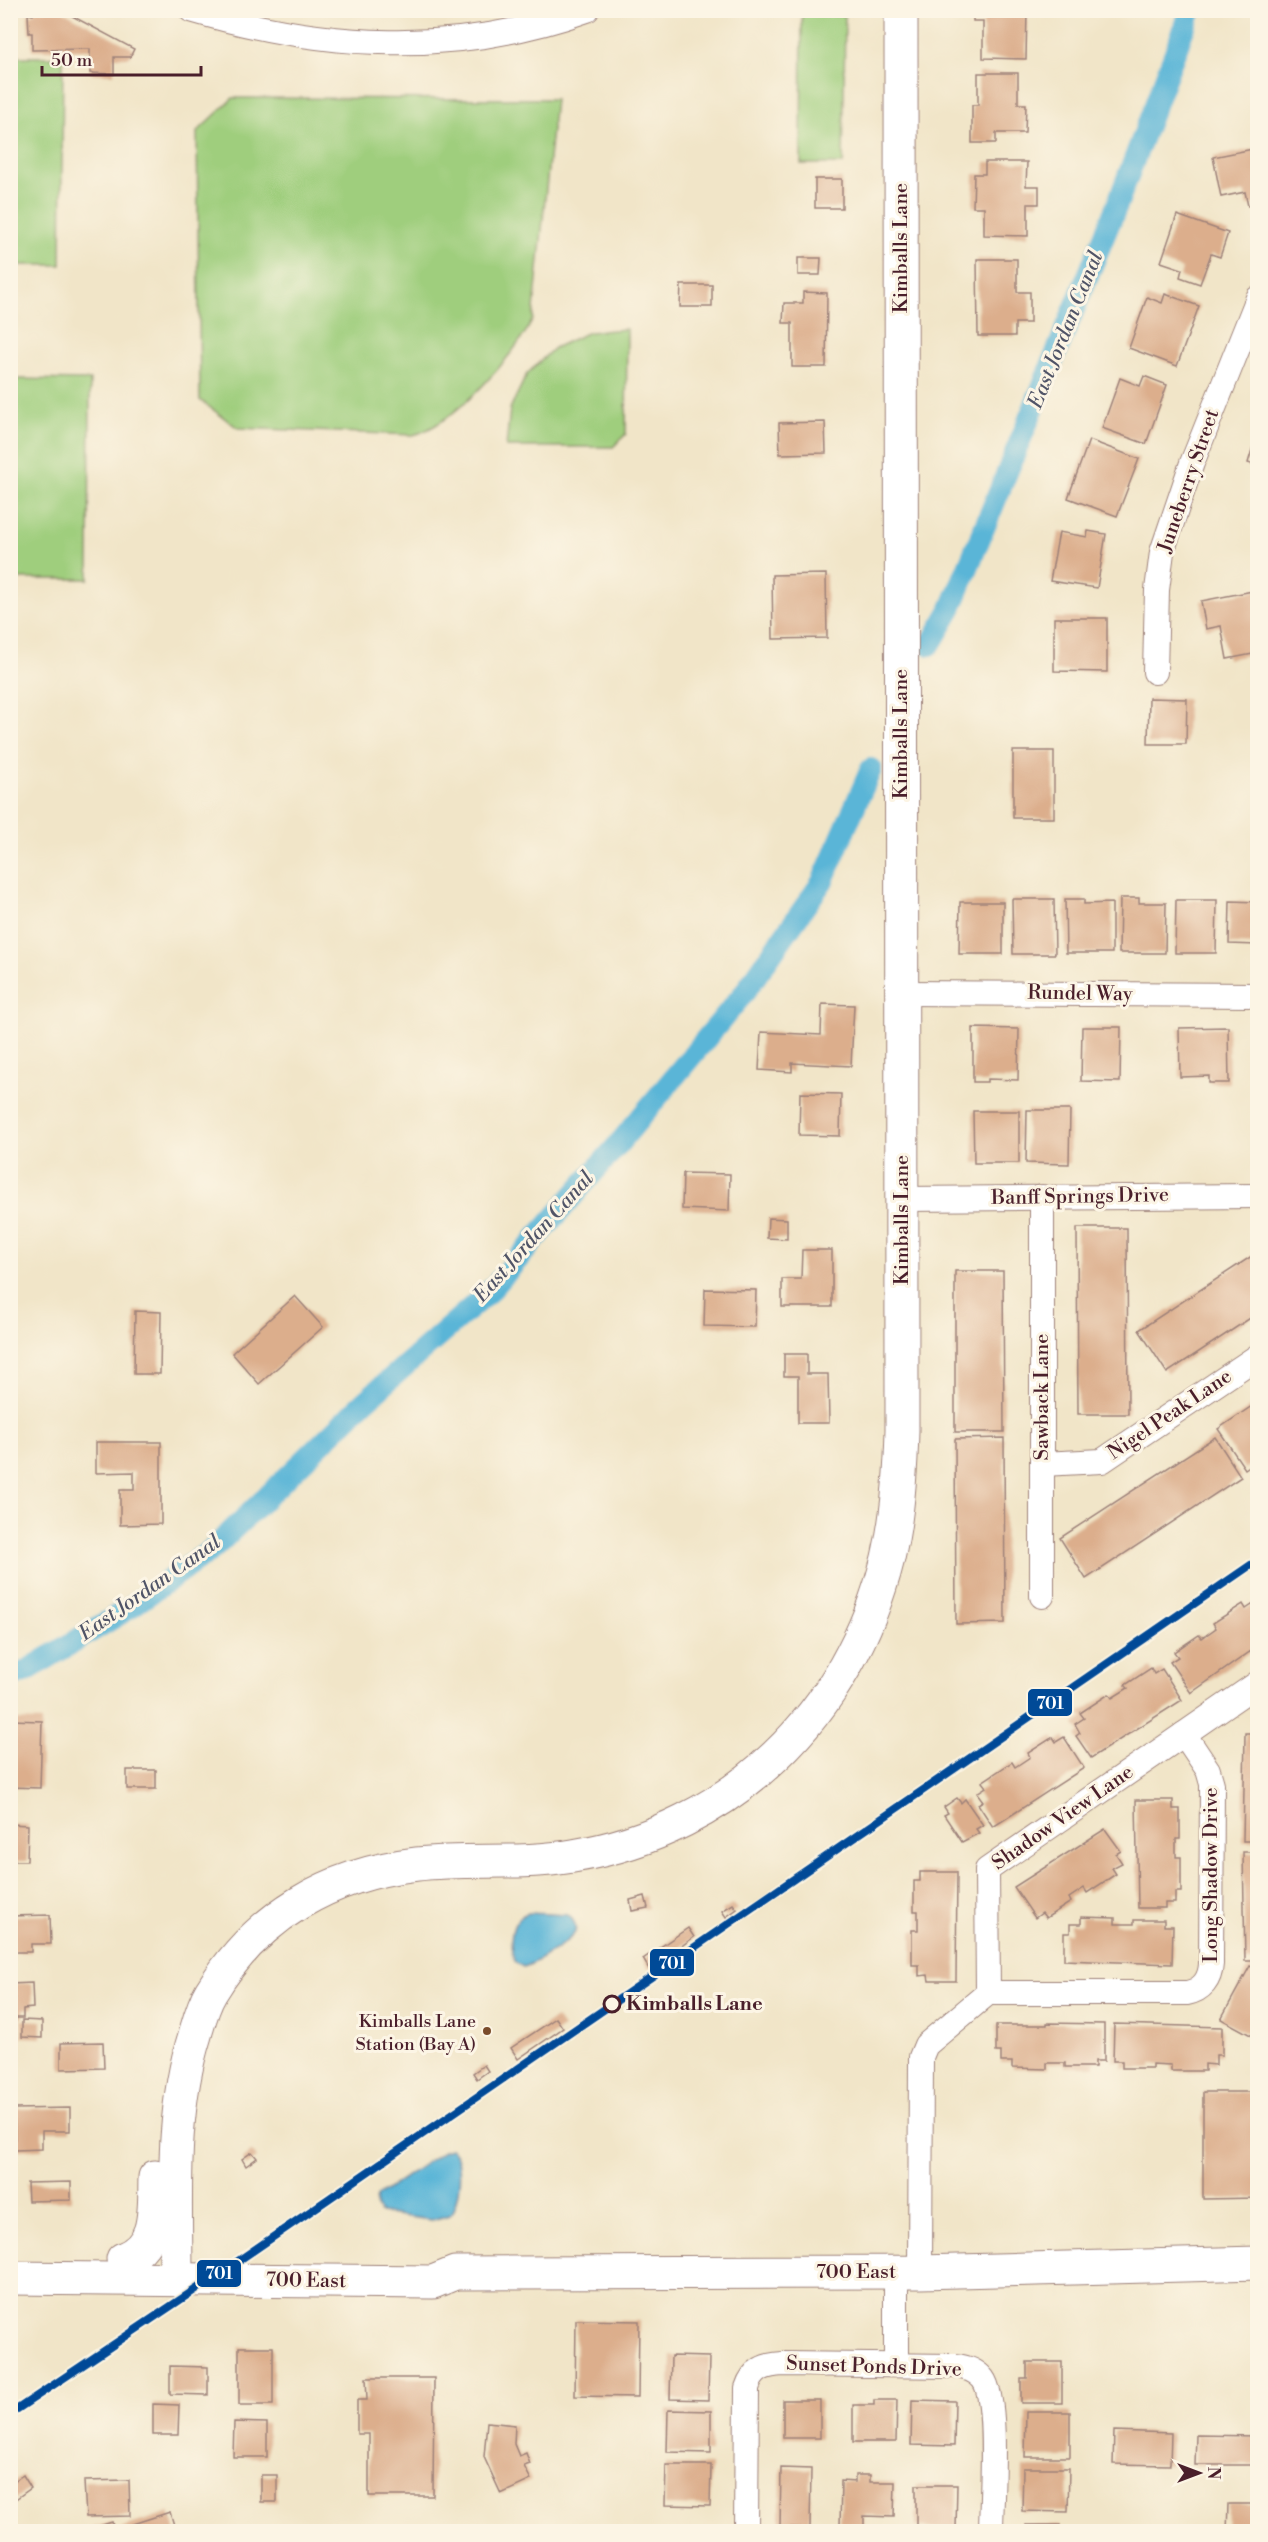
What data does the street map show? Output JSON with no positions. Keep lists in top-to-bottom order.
{
  "streets": {
    "street": [
      "Kimballs Lane",
      "Juneberry Street",
      "Rundel Way",
      "Banff Springs Drive",
      "Sawback Lane",
      "Nigel Peak Lane",
      "Shadow View Lane",
      "Long Shadow Drive",
      "700 East",
      "Sunset Ponds Drive"
    ]
  },
  "crossings": [
    ["Kimballs Lane", "Rundel Way"],
    ["Kimballs Lane", "Banff Springs Drive"],
    ["Kimballs Lane", "700 East"],
    ["Banff Springs Drive", "Sawback Lane"],
    ["Sawback Lane", "Nigel Peak Lane"],
    ["Shadow View Lane", "Long Shadow Drive"]
  ],
  "water": ["East Jordan Canal"],
  "places": ["Kimballs Lane", "Kimballs Lane Station (Bay A)"],
  "lines": ["transit line 701"],
  "scale_bar": "50 m",
  "north": "right"
}
